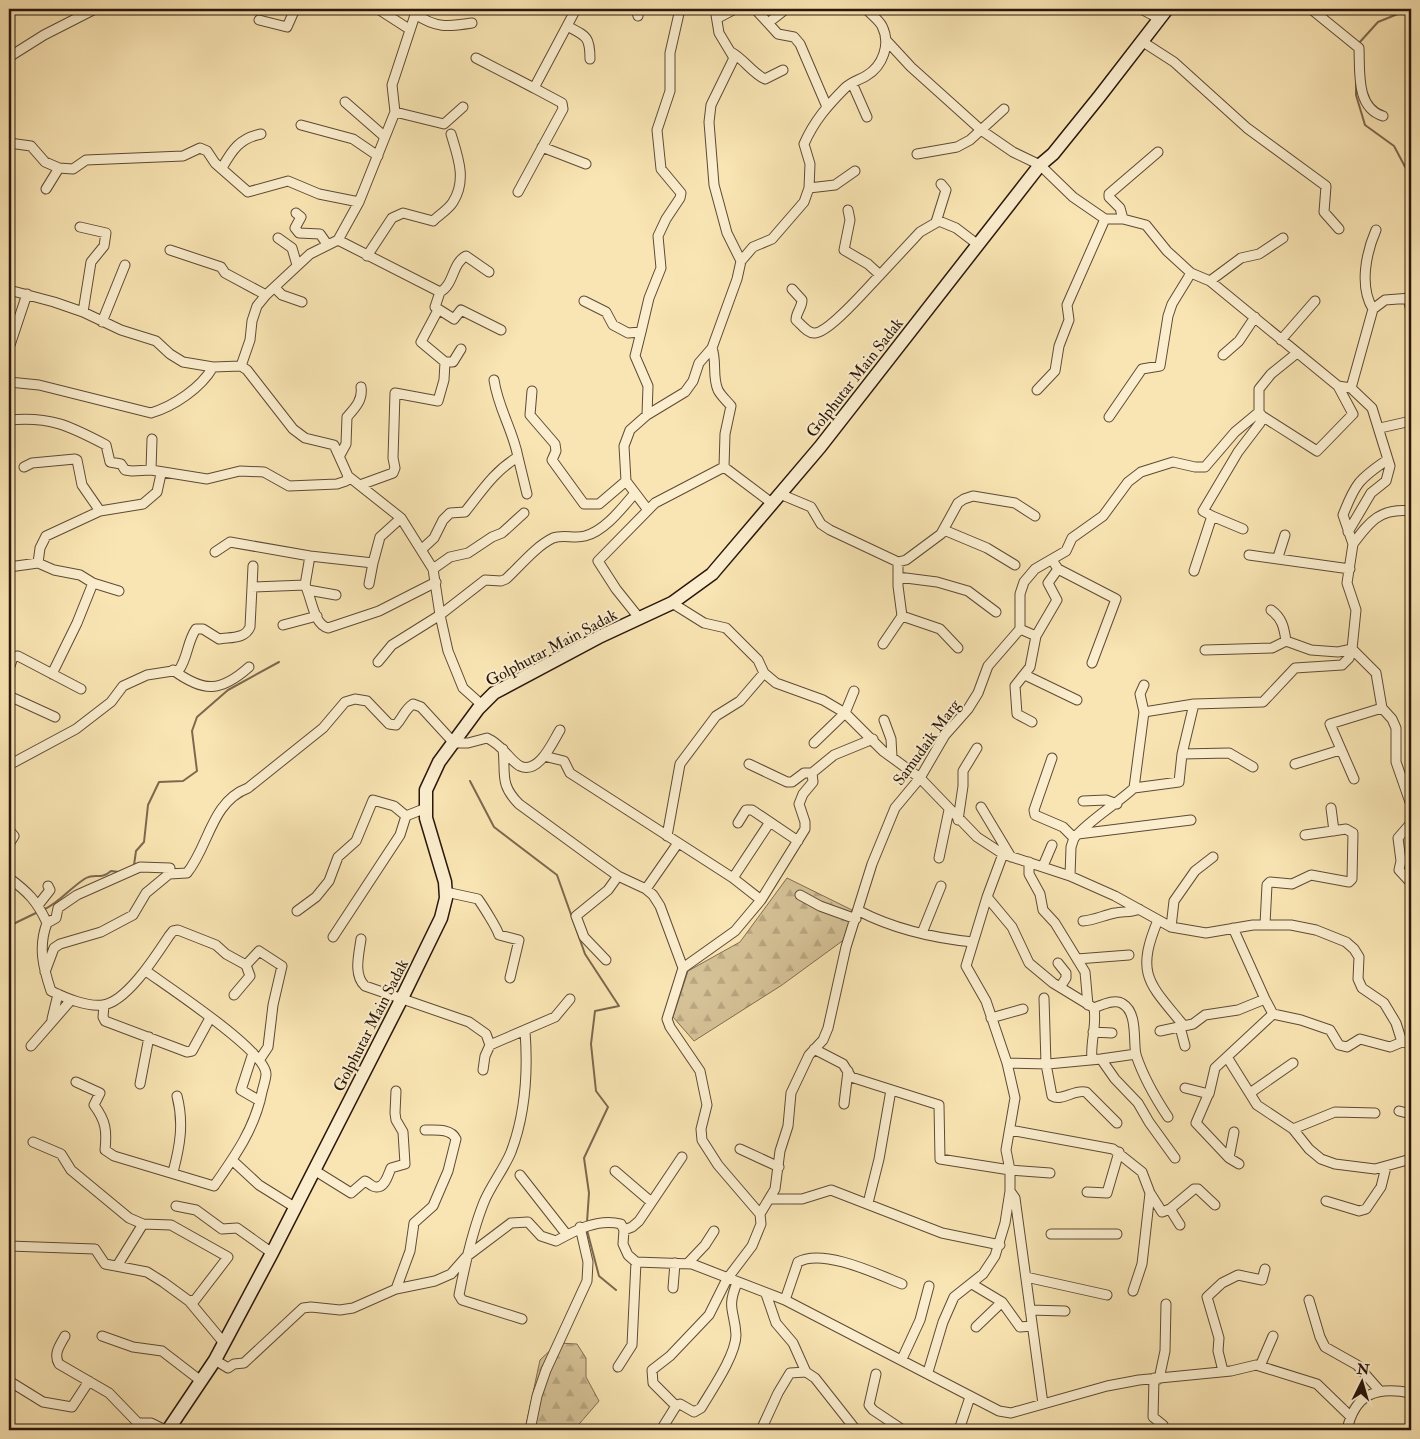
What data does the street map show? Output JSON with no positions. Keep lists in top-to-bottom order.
{
  "streets": {
    "main road": ["Golphutar Main Sadak"],
    "street": ["Samudaik Marg"]
  },
  "north": "top"
}
